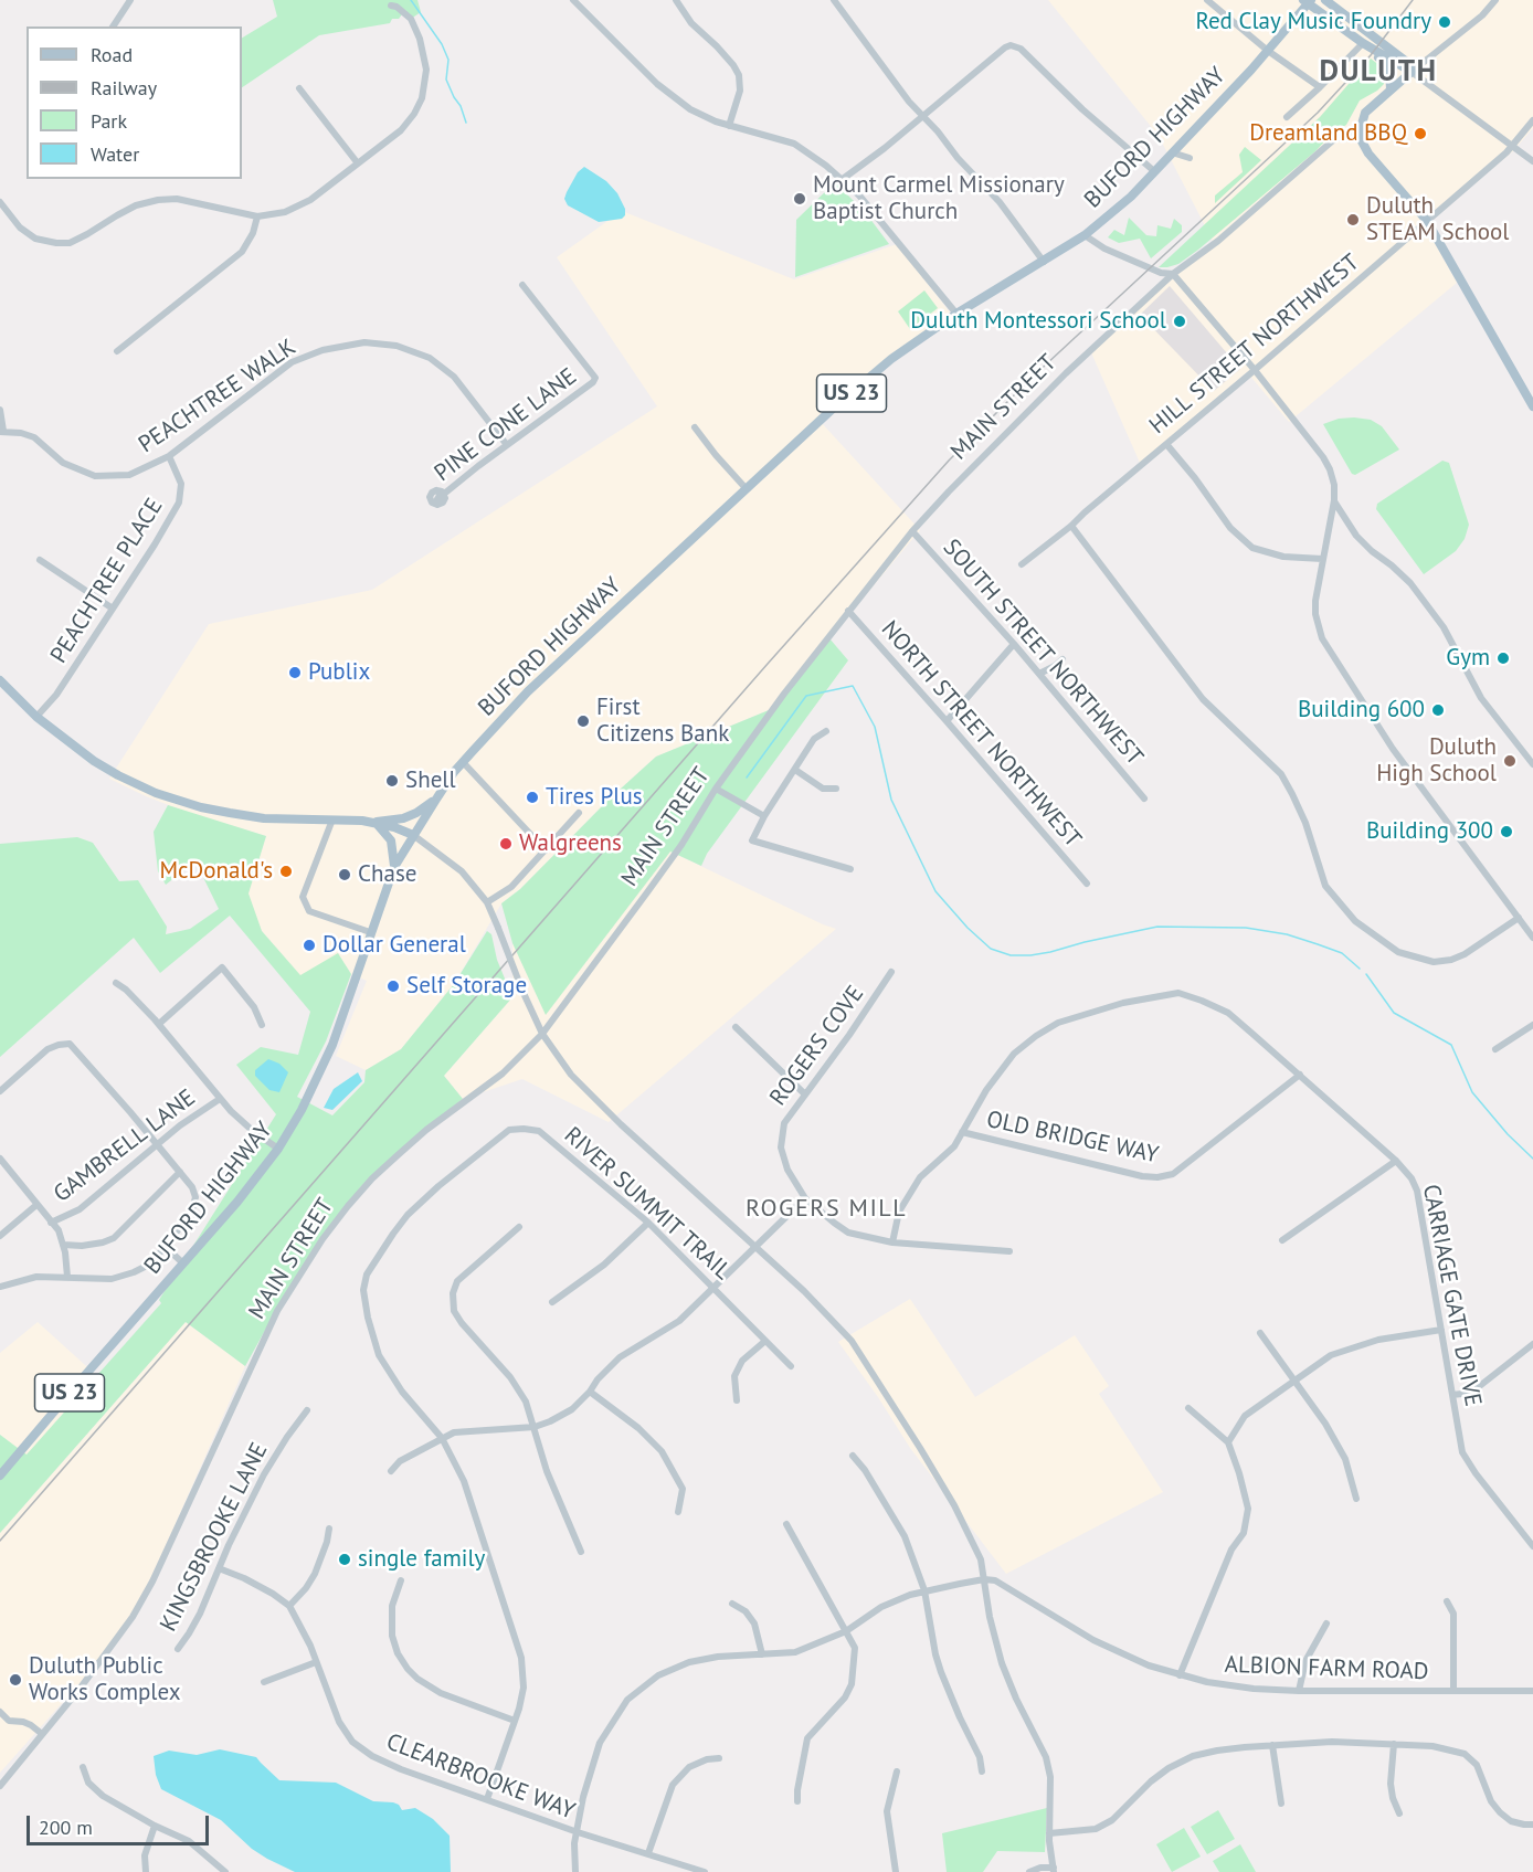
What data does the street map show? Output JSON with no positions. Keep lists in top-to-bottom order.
{
  "streets": {
    "main road": ["BUFORD HIGHWAY", "US 23"],
    "street": [
      "HILL STREET NORTHWEST",
      "PEACHTREE WALK",
      "MAIN STREET",
      "PINE CONE LANE",
      "PEACHTREE PLACE",
      "SOUTH STREET NORTHWEST",
      "NORTH STREET NORTHWEST",
      "ROGERS COVE",
      "OLD BRIDGE WAY",
      "GAMBRELL LANE",
      "RIVER SUMMIT TRAIL",
      "CARRIAGE GATE DRIVE",
      "KINGSBROOKE LANE",
      "ALBION FARM ROAD",
      "CLEARBROOKE WAY"
    ]
  },
  "crossings": [
    ["PEACHTREE WALK", "PINE CONE LANE"],
    ["PEACHTREE WALK", "PEACHTREE PLACE"],
    ["MAIN STREET", "SOUTH STREET NORTHWEST"],
    ["MAIN STREET", "NORTH STREET NORTHWEST"],
    ["ROGERS COVE", "CARRIAGE GATE DRIVE"],
    ["OLD BRIDGE WAY", "CARRIAGE GATE DRIVE"],
    ["RIVER SUMMIT TRAIL", "CLEARBROOKE WAY"],
    ["KINGSBROOKE LANE", "CLEARBROOKE WAY"]
  ],
  "districts": ["DULUTH", "ROGERS MILL"],
  "places": [
    "Red Clay Music Foundry",
    "Dreamland BBQ",
    "Mount Carmel Missionary Baptist Church",
    "Duluth STEAM School",
    "Duluth Montessori School",
    "Gym",
    "Publix",
    "Building 600",
    "First Citizens Bank",
    "Duluth High School",
    "Shell",
    "Tires Plus",
    "Building 300",
    "Walgreens",
    "McDonald's",
    "Chase",
    "Dollar General",
    "Self Storage",
    "single family",
    "Duluth Public Works Complex"
  ],
  "legend": [
    "Road",
    "Railway",
    "Park",
    "Water"
  ],
  "scale_bar": "200 m"
}
